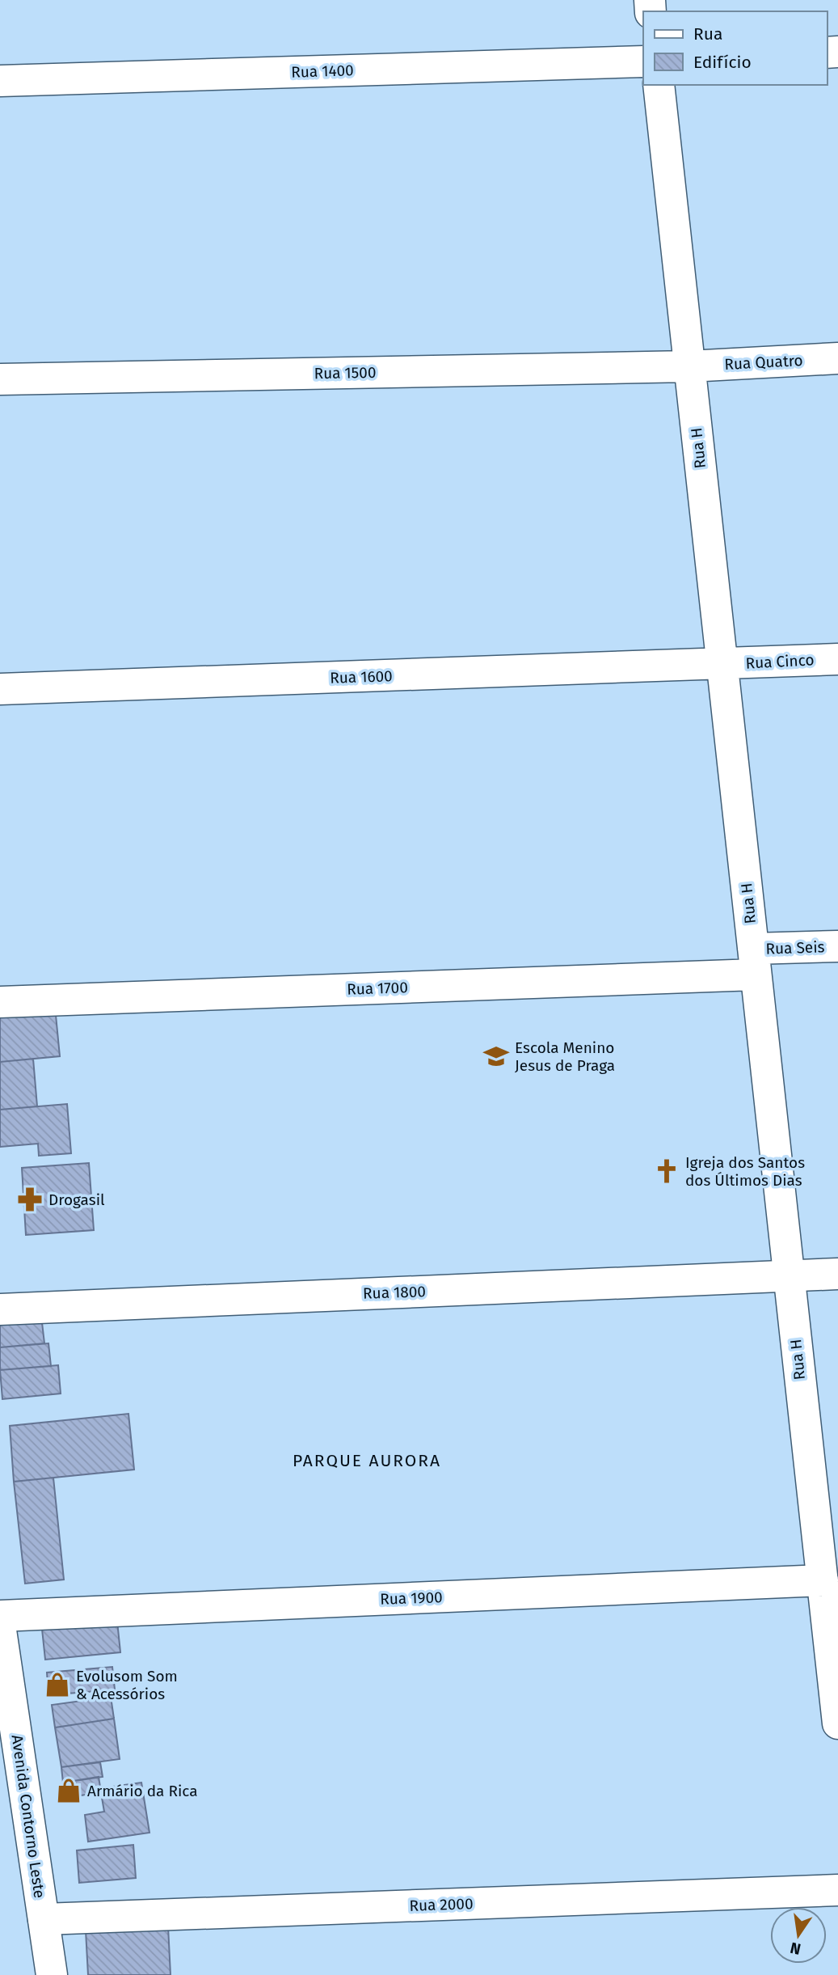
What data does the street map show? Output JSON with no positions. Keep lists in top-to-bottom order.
{
  "streets": {
    "street": [
      "Rua 1400",
      "Rua Quatro",
      "Rua 1500",
      "Rua H",
      "Rua Cinco",
      "Rua 1600",
      "Rua Seis",
      "Rua 1700",
      "Rua 1800",
      "Rua 1900",
      "Avenida Contorno Leste",
      "Rua 2000"
    ]
  },
  "crossings": [
    ["Rua Quatro", "Rua 1500"],
    ["Rua Quatro", "Rua H"],
    ["Rua 1500", "Rua H"],
    ["Rua H", "Rua Cinco"],
    ["Rua H", "Rua 1600"],
    ["Rua H", "Rua Seis"],
    ["Rua H", "Rua 1700"],
    ["Rua H", "Rua 1800"],
    ["Rua H", "Rua 1900"],
    ["Rua Cinco", "Rua 1600"],
    ["Rua Seis", "Rua 1700"],
    ["Avenida Contorno Leste", "Rua 2000"]
  ],
  "districts": ["PARQUE AURORA"],
  "places": {
    "school or university": ["Escola Menino Jesus de Praga"],
    "church": ["Igreja dos Santos dos Últimos Dias"],
    "pharmacy": ["Drogasil"],
    "shop": ["Evolusom Som & Acessórios", "Armário da Rica"]
  },
  "legend": ["Rua", "Edifício"],
  "north": "bottom"
}
